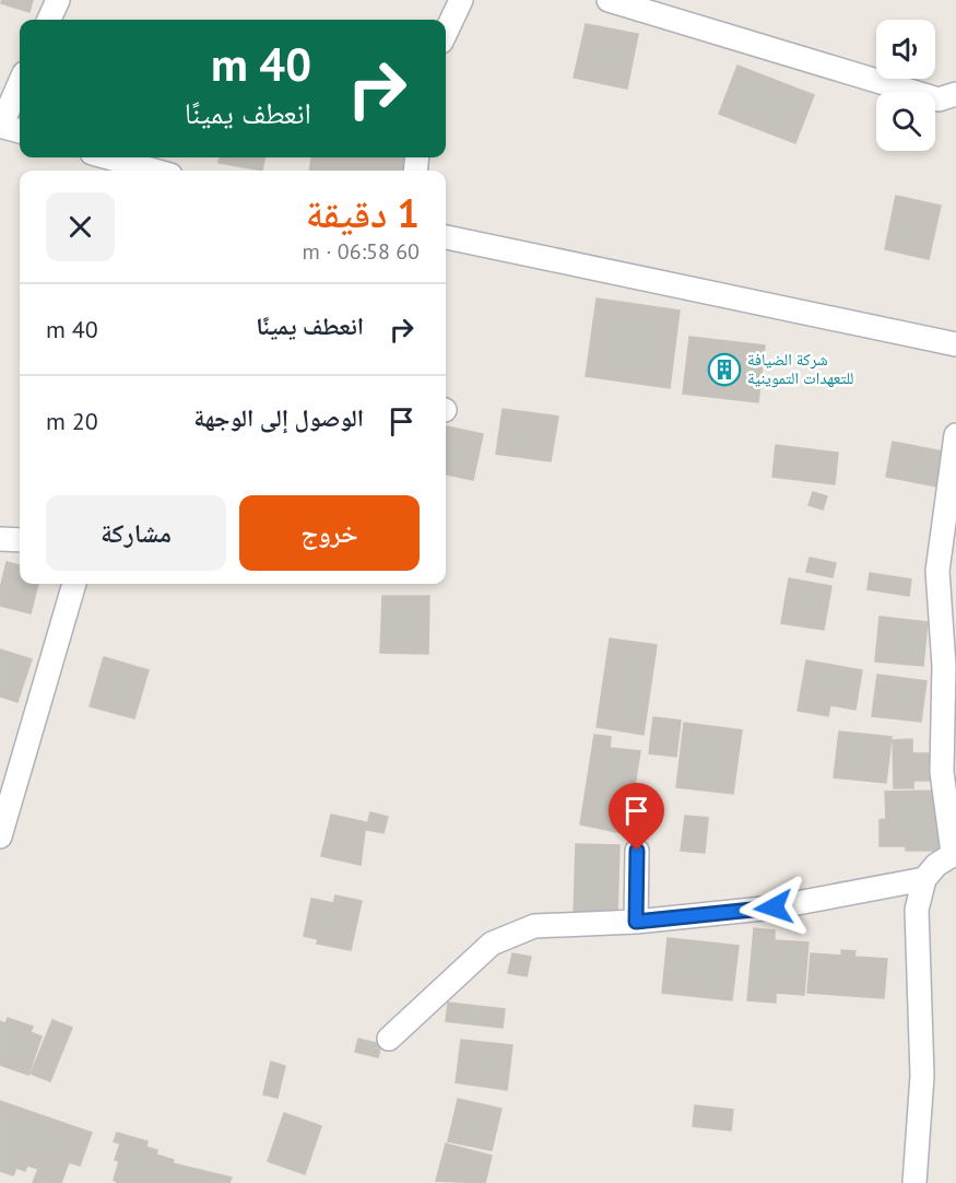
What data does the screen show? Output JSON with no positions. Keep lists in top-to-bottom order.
{
  "places": {
    "building": ["شركة الضيافة للتعهدات التموينية"]
  },
  "page": {
    "turn": ["40 m", "انعطف يمينًا"],
    "heading": ["1 دقيقة", "60 m · 06:58"],
    "list": [
      {
        "name": "انعطف يمينًا",
        "value": "40 m"
      },
      {
        "name": "الوصول إلى الوجهة",
        "value": "20 m"
      }
    ],
    "buttons": ["خروج", "مشاركة"]
  }
}
